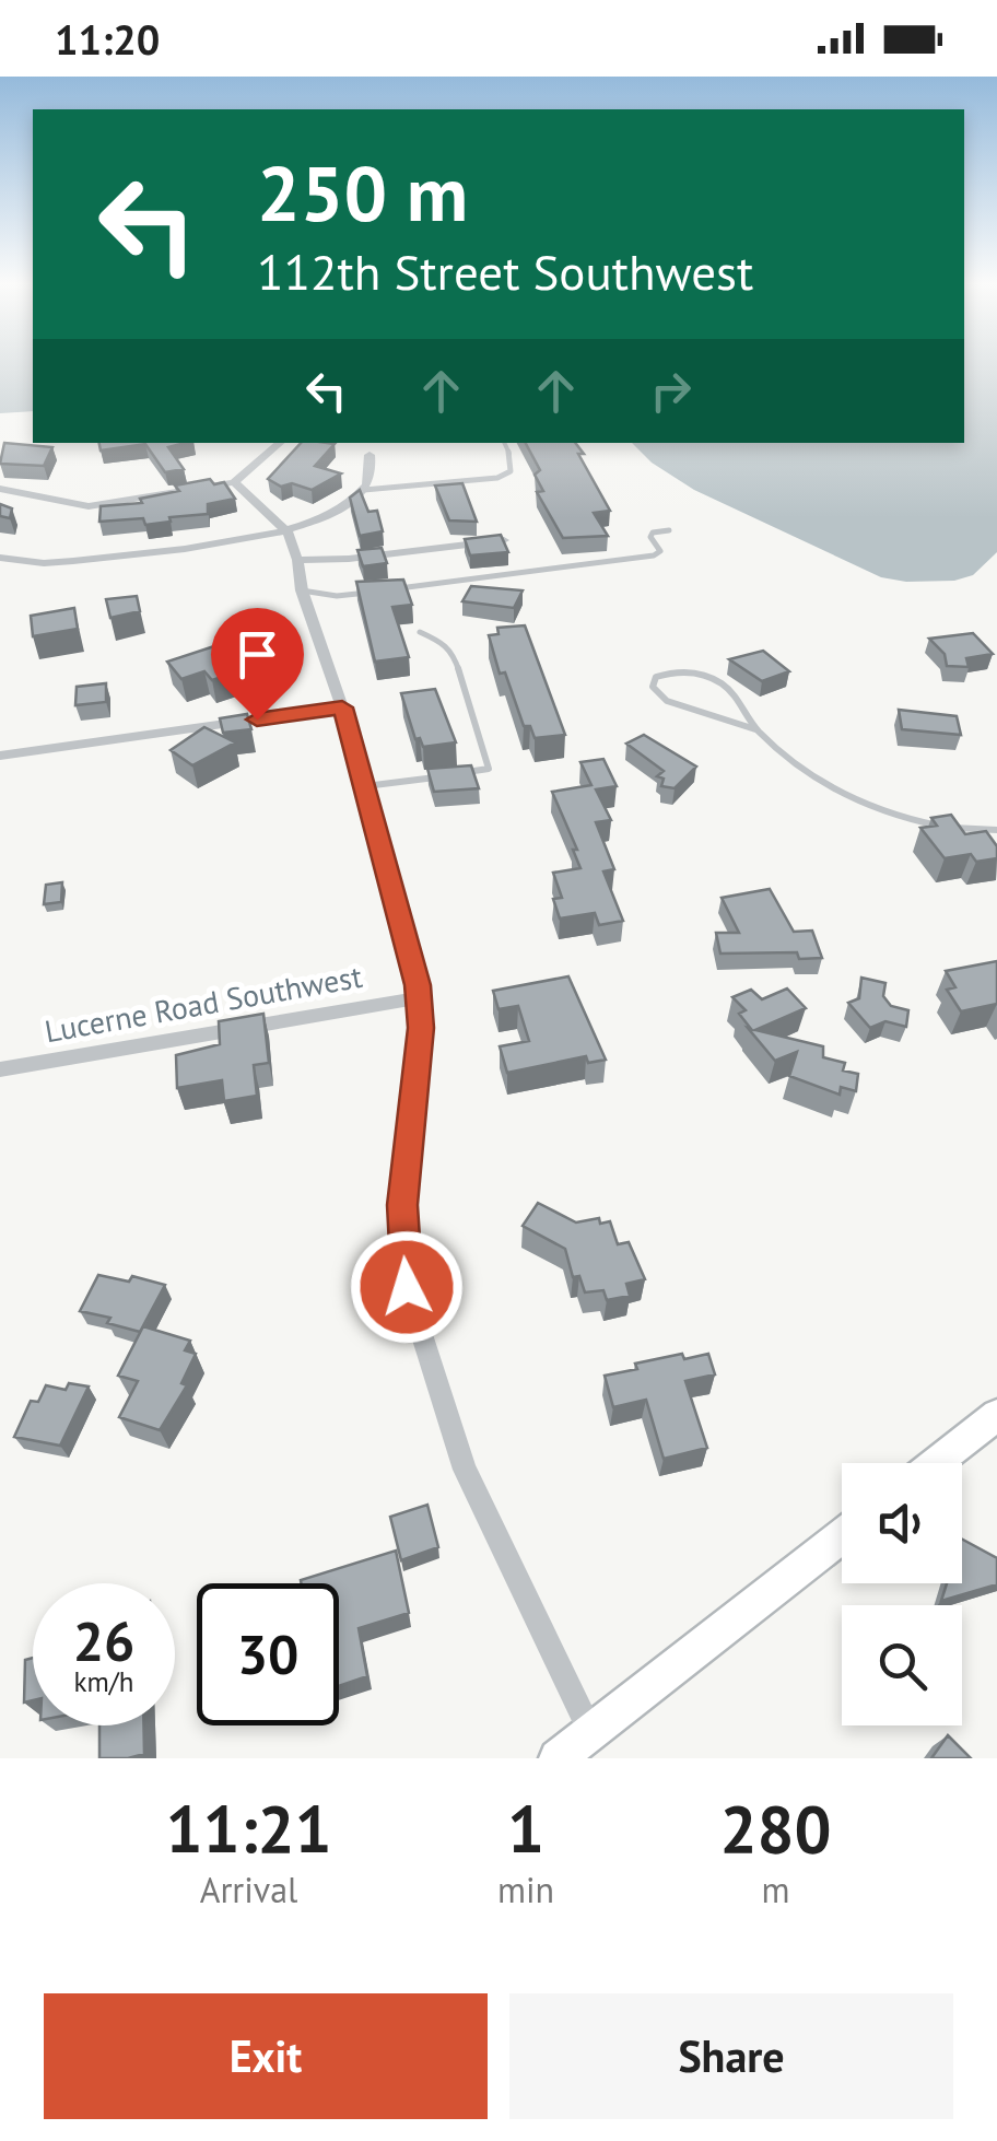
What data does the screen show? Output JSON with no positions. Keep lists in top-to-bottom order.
{
  "streets": {
    "street": ["Lucerne Road Southwest"]
  },
  "page": {
    "status": "11:20",
    "turn": ["250 m", "112th Street Southwest"],
    "speed": "26 km/h",
    "limit": "30",
    "eta": [
      "11:21",
      "Arrival",
      "1",
      "min",
      "280",
      "m"
    ],
    "buttons": ["Exit", "Share"]
  }
}
